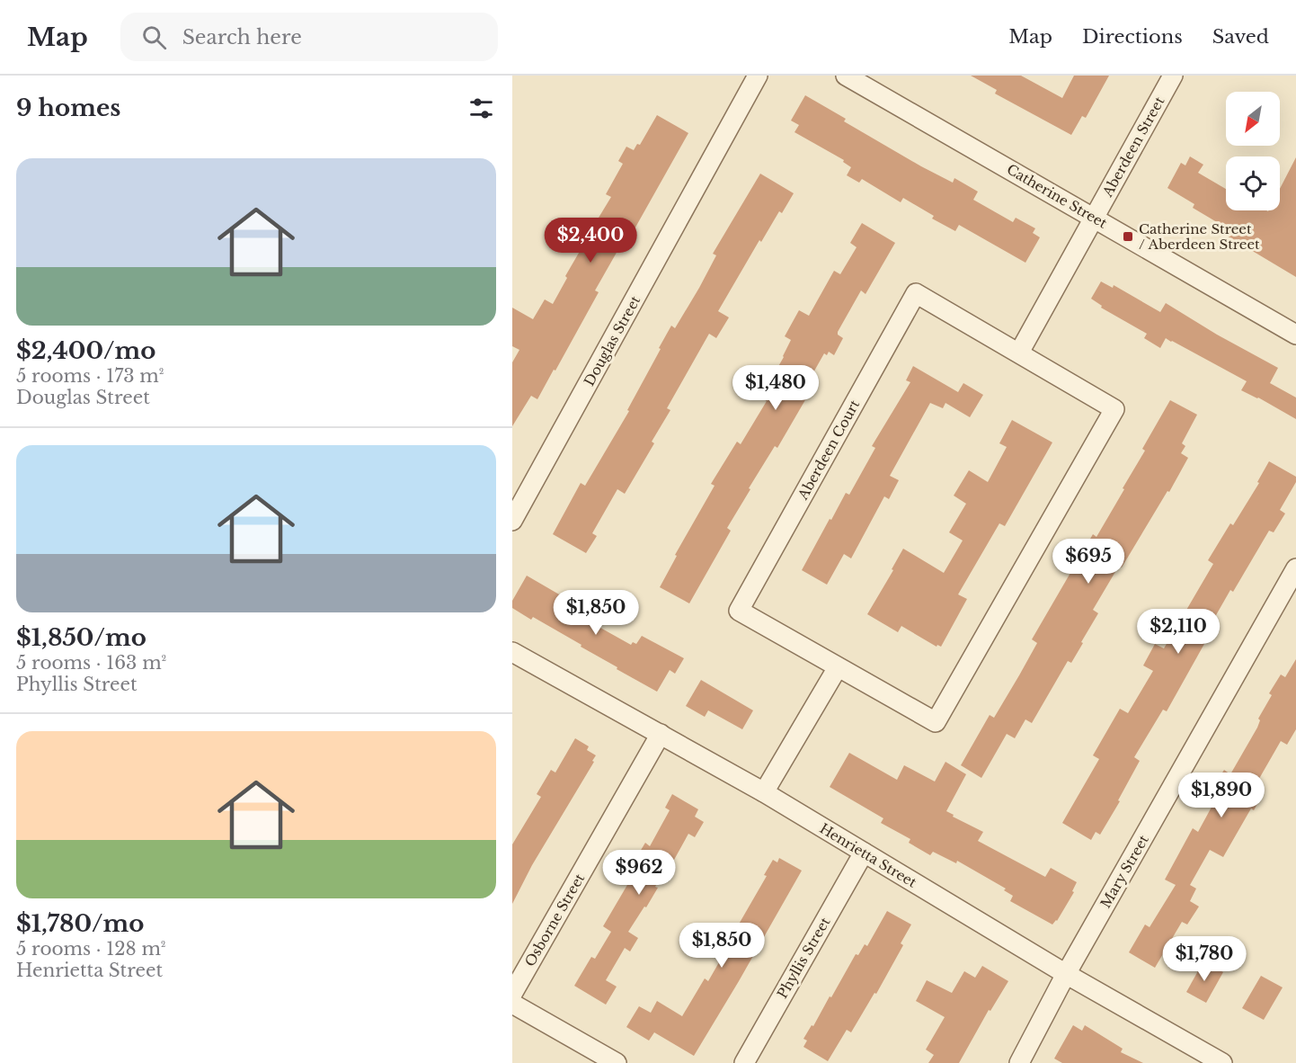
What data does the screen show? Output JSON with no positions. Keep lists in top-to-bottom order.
{
  "streets": {
    "street": [
      "Aberdeen Street",
      "Catherine Street",
      "Douglas Street",
      "Aberdeen Court",
      "Henrietta Street",
      "Mary Street",
      "Osborne Street",
      "Phyllis Street"
    ]
  },
  "crossings": [
    ["Aberdeen Street", "Catherine Street"],
    ["Henrietta Street", "Mary Street"],
    ["Henrietta Street", "Osborne Street"],
    ["Henrietta Street", "Phyllis Street"]
  ],
  "places": {
    "transit": ["Catherine Street / Aberdeen Street"]
  },
  "north": "bottom left",
  "page": {
    "header": "Map",
    "search": "Search here",
    "nav": ["Map", "Directions", "Saved"],
    "heading": "9 homes",
    "list": [
      {
        "name": "$2,400/mo",
        "note": "5 rooms · 173 m² · Douglas Street"
      },
      {
        "name": "$1,850/mo",
        "note": "5 rooms · 163 m² · Phyllis Street"
      },
      {
        "name": "$1,780/mo",
        "note": "5 rooms · 128 m² · Henrietta Street"
      }
    ],
    "price": [
      "$2,400",
      "$1,480",
      "$695",
      "$1,850",
      "$2,110",
      "$1,890",
      "$962",
      "$1,850",
      "$1,780"
    ]
  }
}
